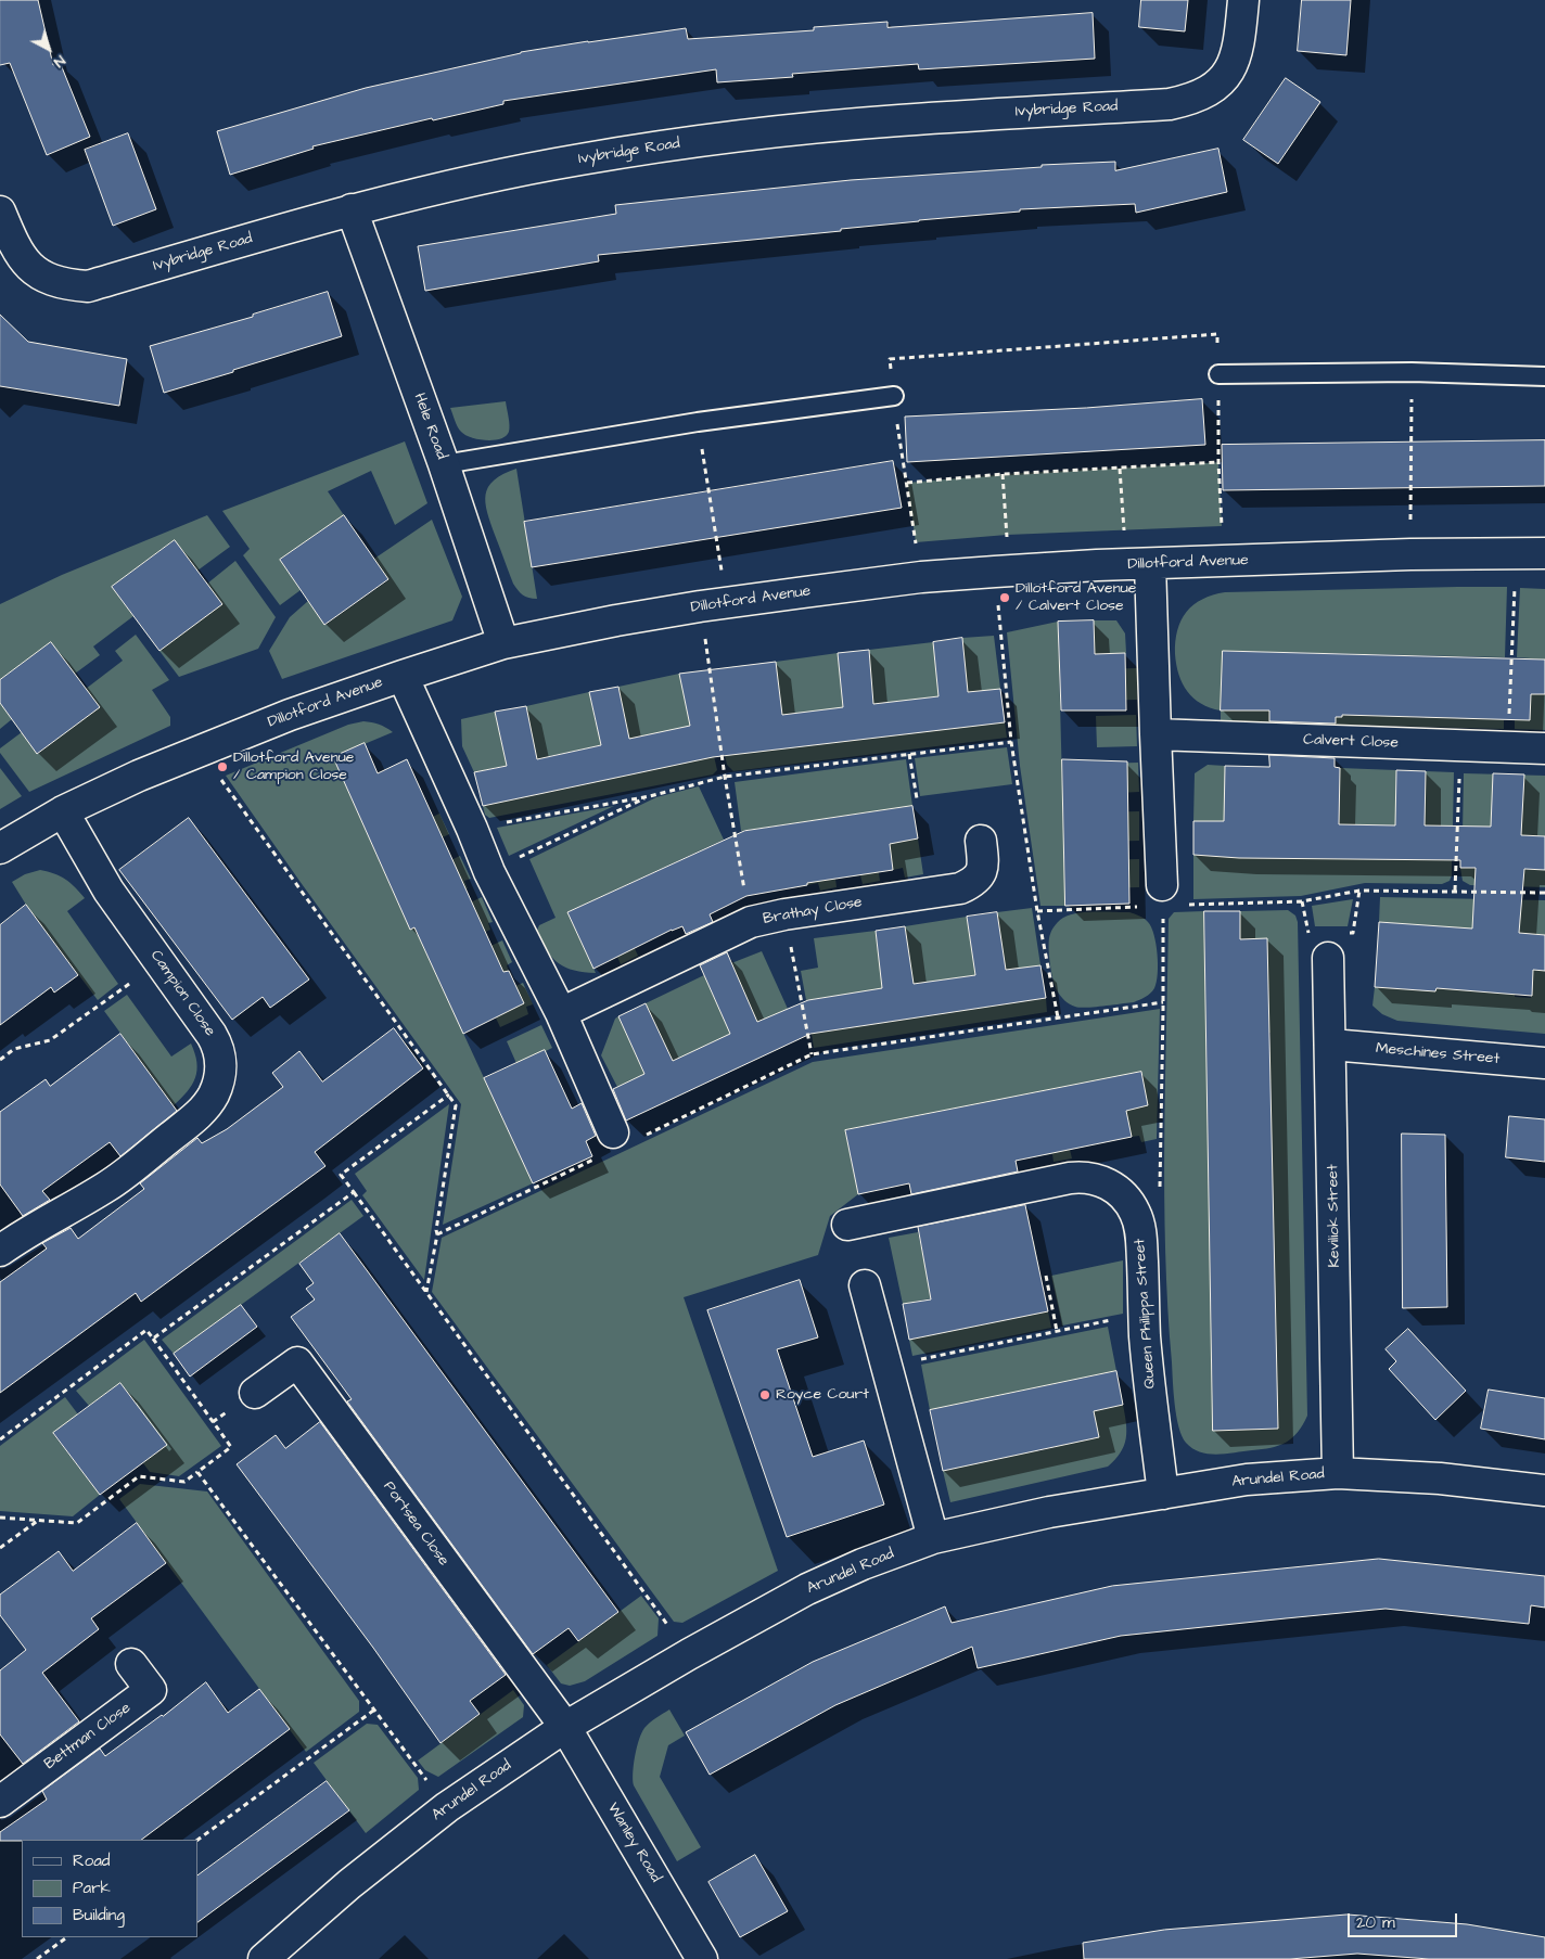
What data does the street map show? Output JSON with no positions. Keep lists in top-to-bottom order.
{
  "streets": {
    "street": [
      "Ivybridge Road",
      "Hele Road",
      "Dillotford Avenue",
      "Calvert Close",
      "Brathay Close",
      "Campion Close",
      "Meschines Street",
      "Keviliok Street",
      "Queen Philippa Street",
      "Arundel Road",
      "Portsea Close",
      "Bettman Close",
      "Wanley Road"
    ]
  },
  "crossings": [
    ["Ivybridge Road", "Hele Road"],
    ["Hele Road", "Dillotford Avenue"],
    ["Dillotford Avenue", "Campion Close"],
    ["Meschines Street", "Keviliok Street"],
    ["Keviliok Street", "Arundel Road"],
    ["Queen Philippa Street", "Arundel Road"],
    ["Arundel Road", "Portsea Close"],
    ["Arundel Road", "Wanley Road"],
    ["Portsea Close", "Wanley Road"]
  ],
  "places": ["Dillotford Avenue / Calvert Close", "Dillotford Avenue / Campion Close", "Royce Court"],
  "legend": ["Road", "Park", "Building"],
  "scale_bar": "20 m",
  "north": "bottom right"
}
